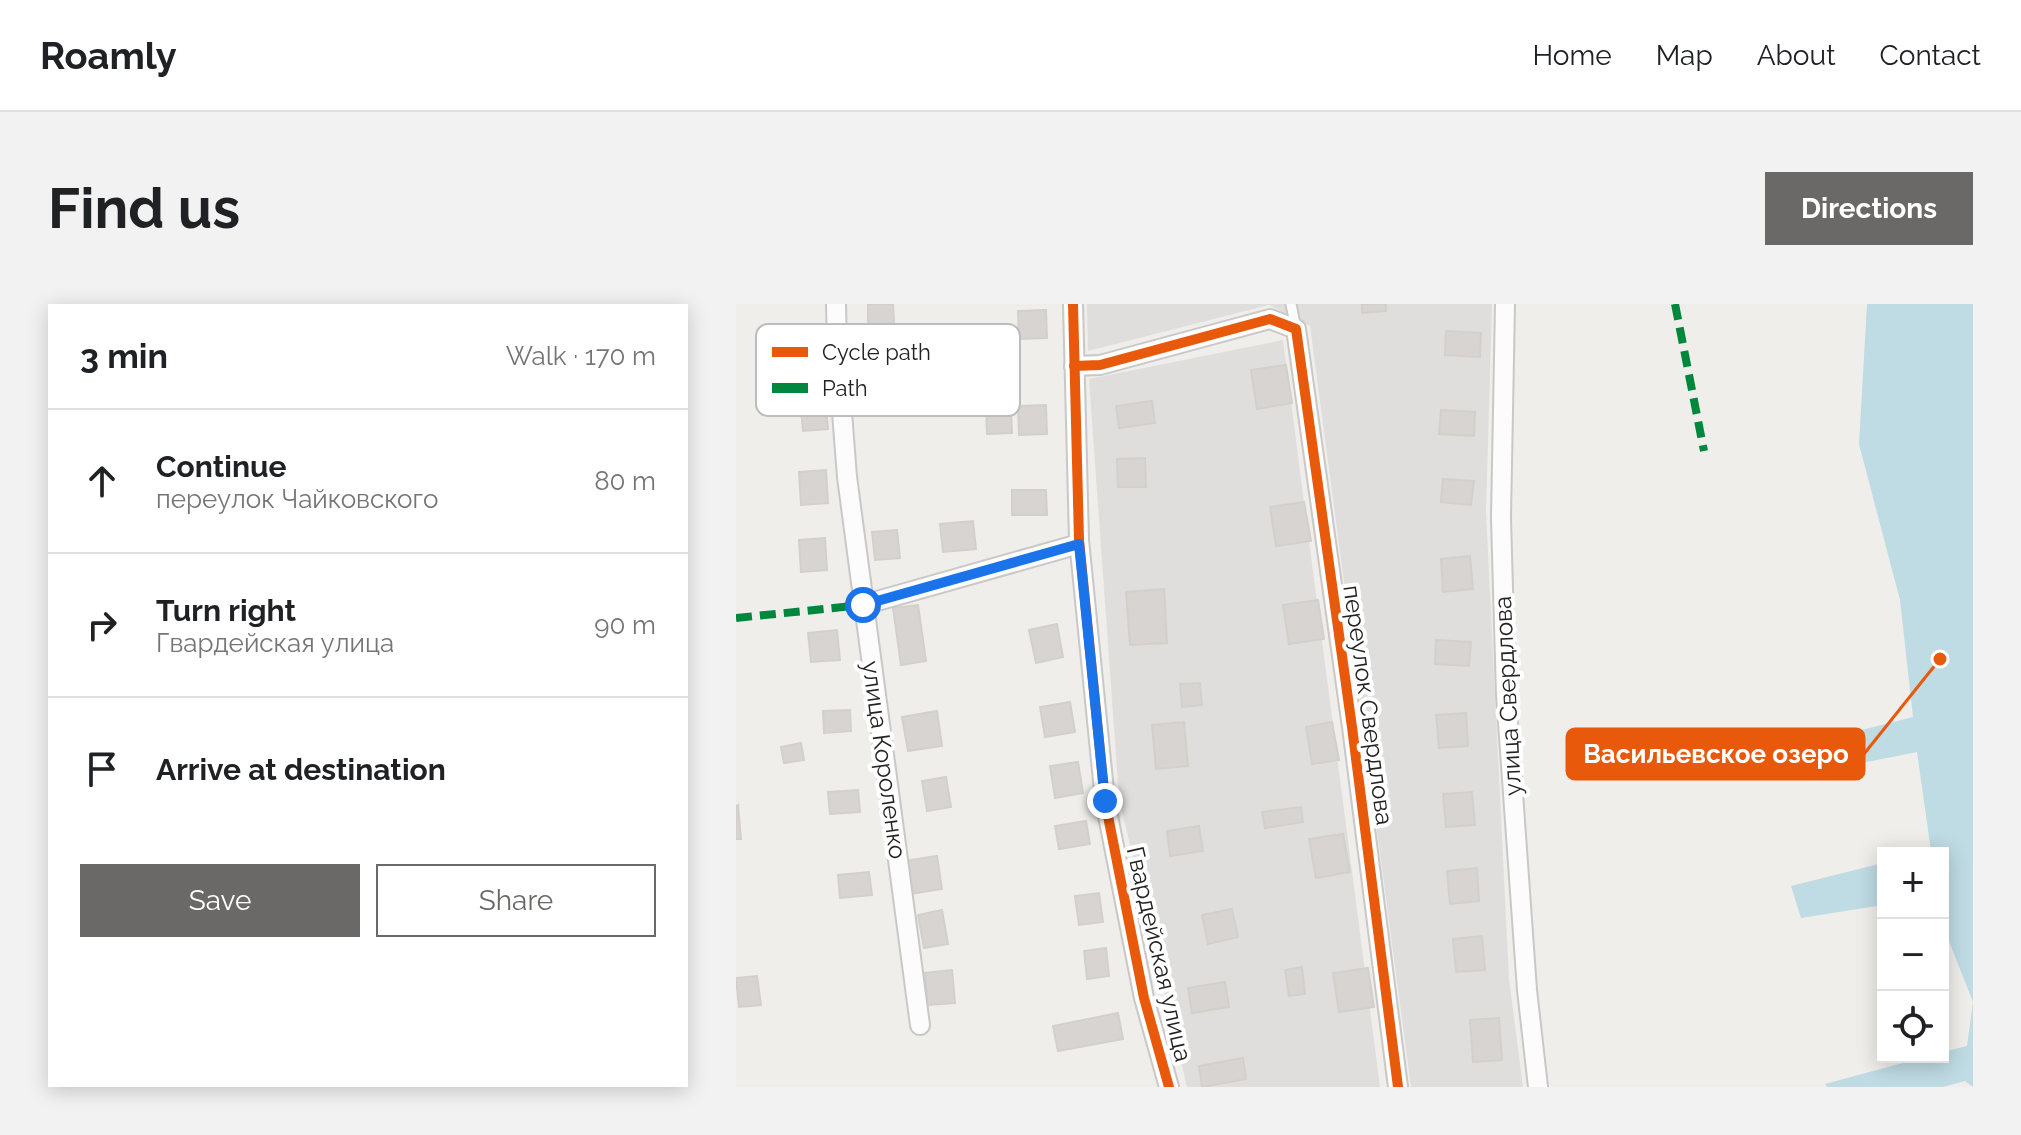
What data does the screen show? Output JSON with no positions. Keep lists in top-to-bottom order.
{
  "streets": {
    "street": [
      "улица Свердлова",
      "переулок Свердлова",
      "улица Короленко",
      "Гвардейская улица"
    ]
  },
  "places": ["Васильевское озеро"],
  "legend": ["Cycle path", "Path"],
  "page": {
    "header": "Roamly",
    "nav": [
      "Home",
      "Map",
      "About",
      "Contact"
    ],
    "buttons": [
      "Directions",
      ["Save", "Share"]
    ],
    "title": "Find us",
    "heading": ["3 min", "Walk · 170 m"],
    "list": [
      ["Continue", "переулок Чайковского", "80 m"],
      ["Turn right", "Гвардейская улица", "90 m"],
      "Arrive at destination"
    ],
    "map_buttons": ["+", "−"]
  }
}
